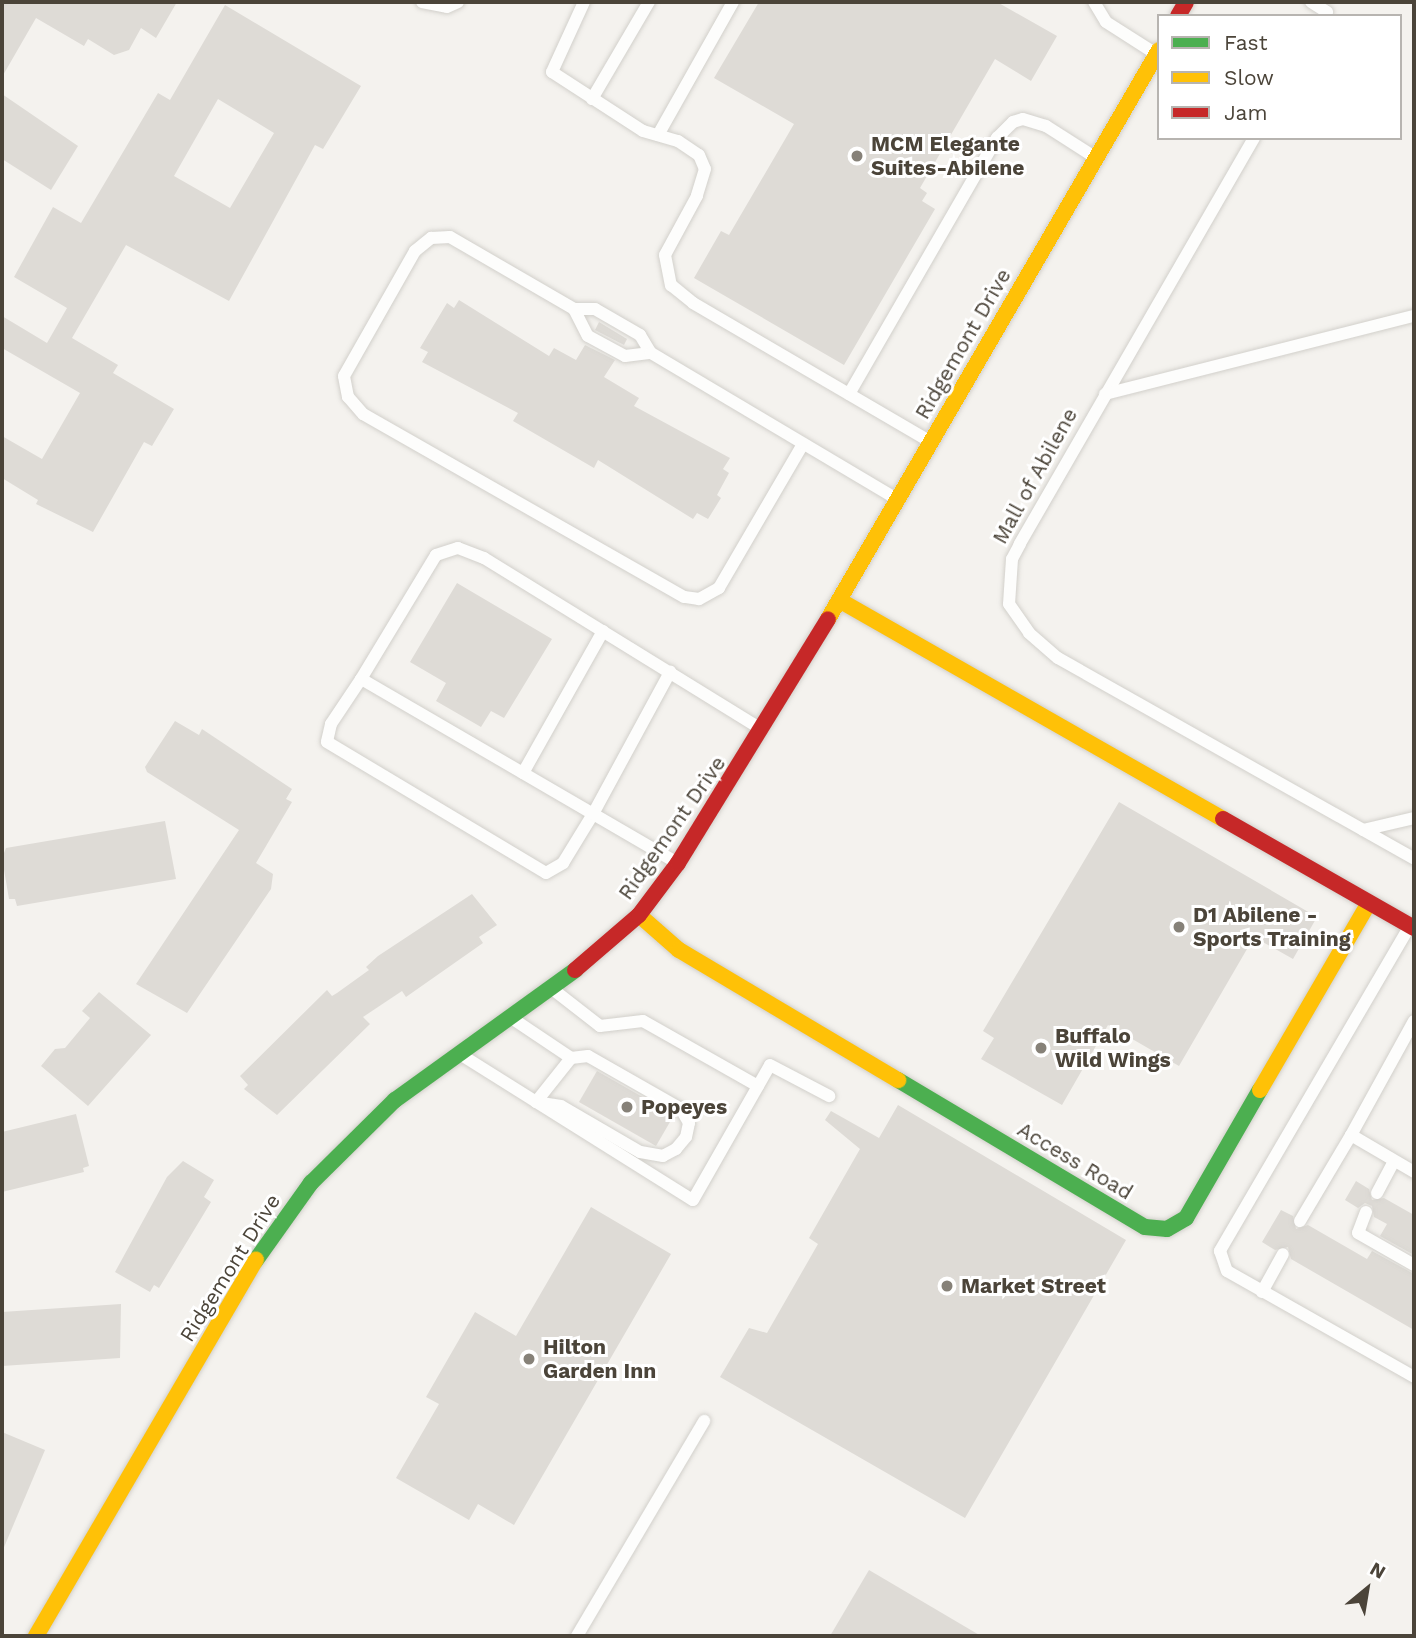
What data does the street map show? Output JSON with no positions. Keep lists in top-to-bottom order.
{
  "streets": {
    "street": ["Ridgemont Drive", "Access Road"],
    "lane": ["Mall of Abilene"]
  },
  "crossings": [
    ["Ridgemont Drive", "Access Road"]
  ],
  "places": [
    "MCM Elegante Suites-Abilene",
    "D1 Abilene - Sports Training",
    "Buffalo Wild Wings",
    "Popeyes",
    "Market Street",
    "Hilton Garden Inn"
  ],
  "legend": ["Fast", "Slow", "Jam"],
  "north": "top right"
}
